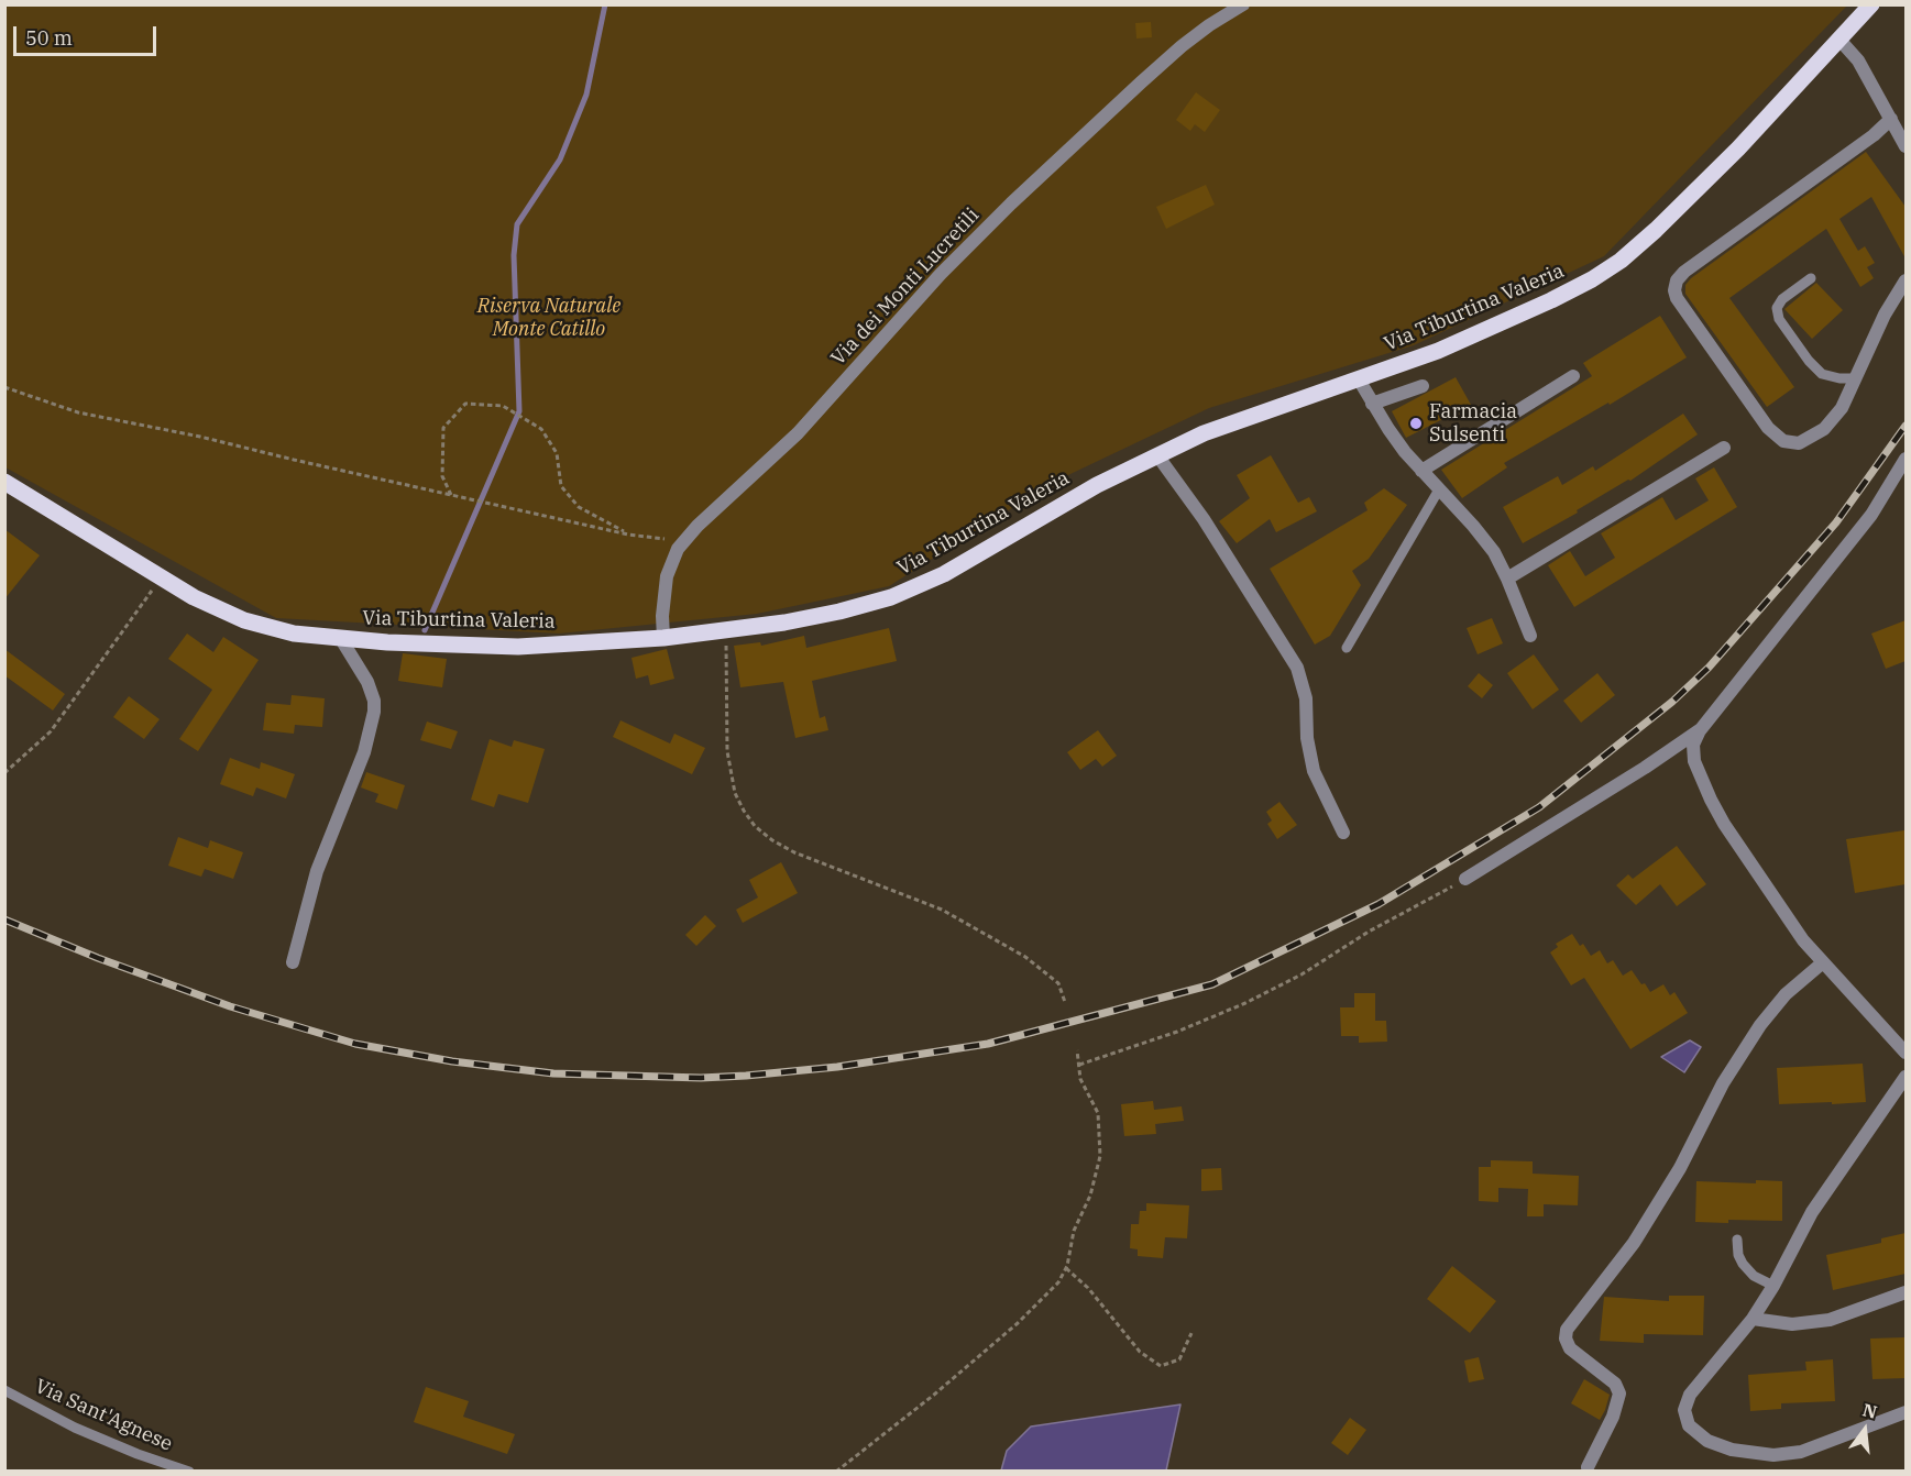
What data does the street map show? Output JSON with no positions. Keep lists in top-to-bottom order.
{
  "streets": {
    "main road": ["Via Tiburtina Valeria"],
    "street": ["Via dei Monti Lucretili"],
    "lane": ["Via Sant'Agnese"]
  },
  "crossings": [
    ["Via dei Monti Lucretili", "Via Tiburtina Valeria"]
  ],
  "parks": ["Riserva Naturale Monte Catillo"],
  "places": ["Farmacia Sulsenti"],
  "scale_bar": "50 m",
  "north": "top"
}
